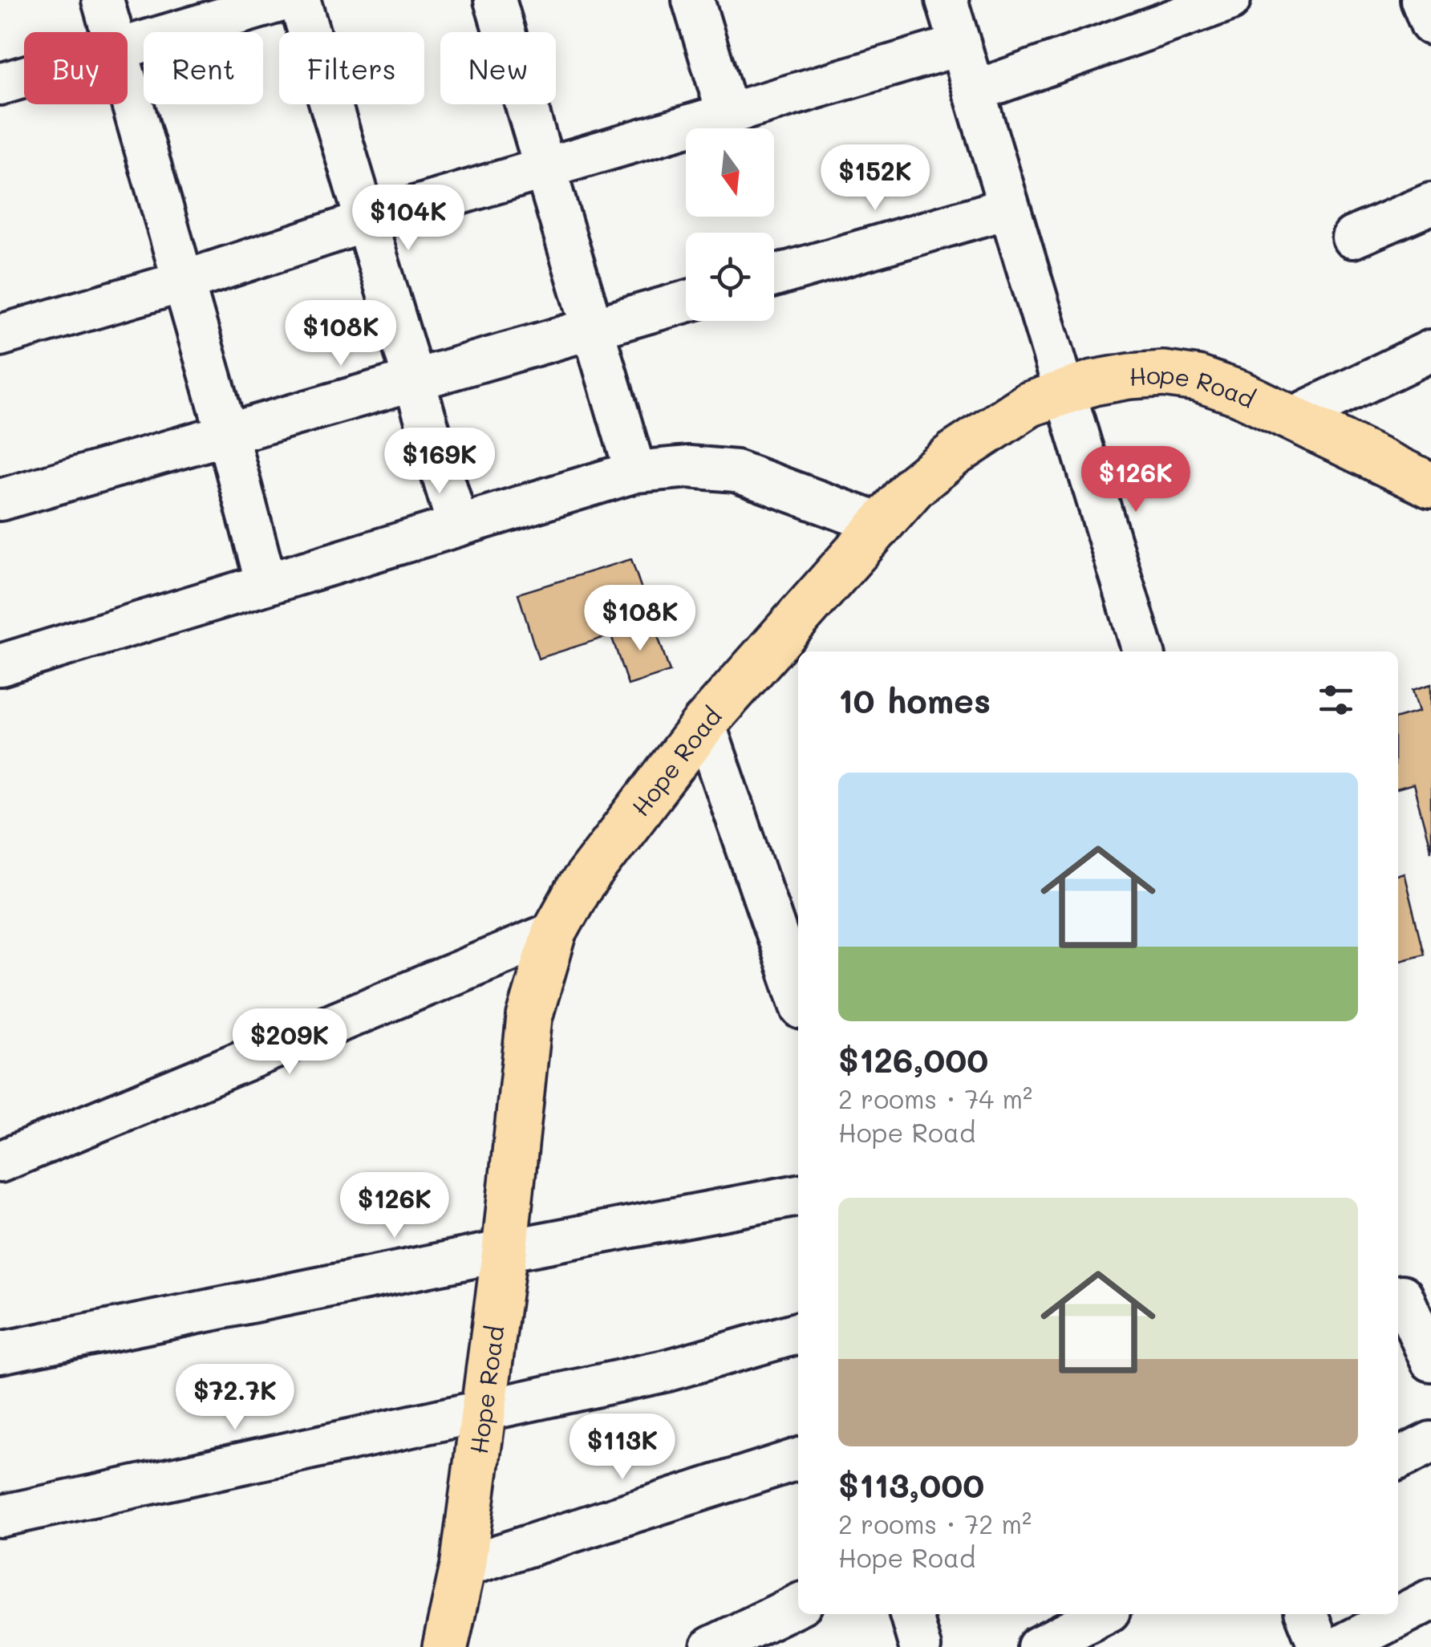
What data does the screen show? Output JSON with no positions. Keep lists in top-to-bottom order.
{
  "streets": {
    "highway": ["Hope Road"]
  },
  "north": "bottom",
  "page": {
    "chip": [
      "Buy",
      "Rent",
      "Filters",
      "New"
    ],
    "price": [
      "$152K",
      "$104K",
      "$108K",
      "$169K",
      "$126K",
      "$108K",
      "$209K",
      "$126K",
      "$72.7K",
      "$113K"
    ],
    "heading": "10 homes",
    "list": [
      {
        "name": "$126,000",
        "note": "2 rooms · 74 m² · Hope Road"
      },
      {
        "name": "$113,000",
        "note": "2 rooms · 72 m² · Hope Road"
      }
    ]
  }
}
